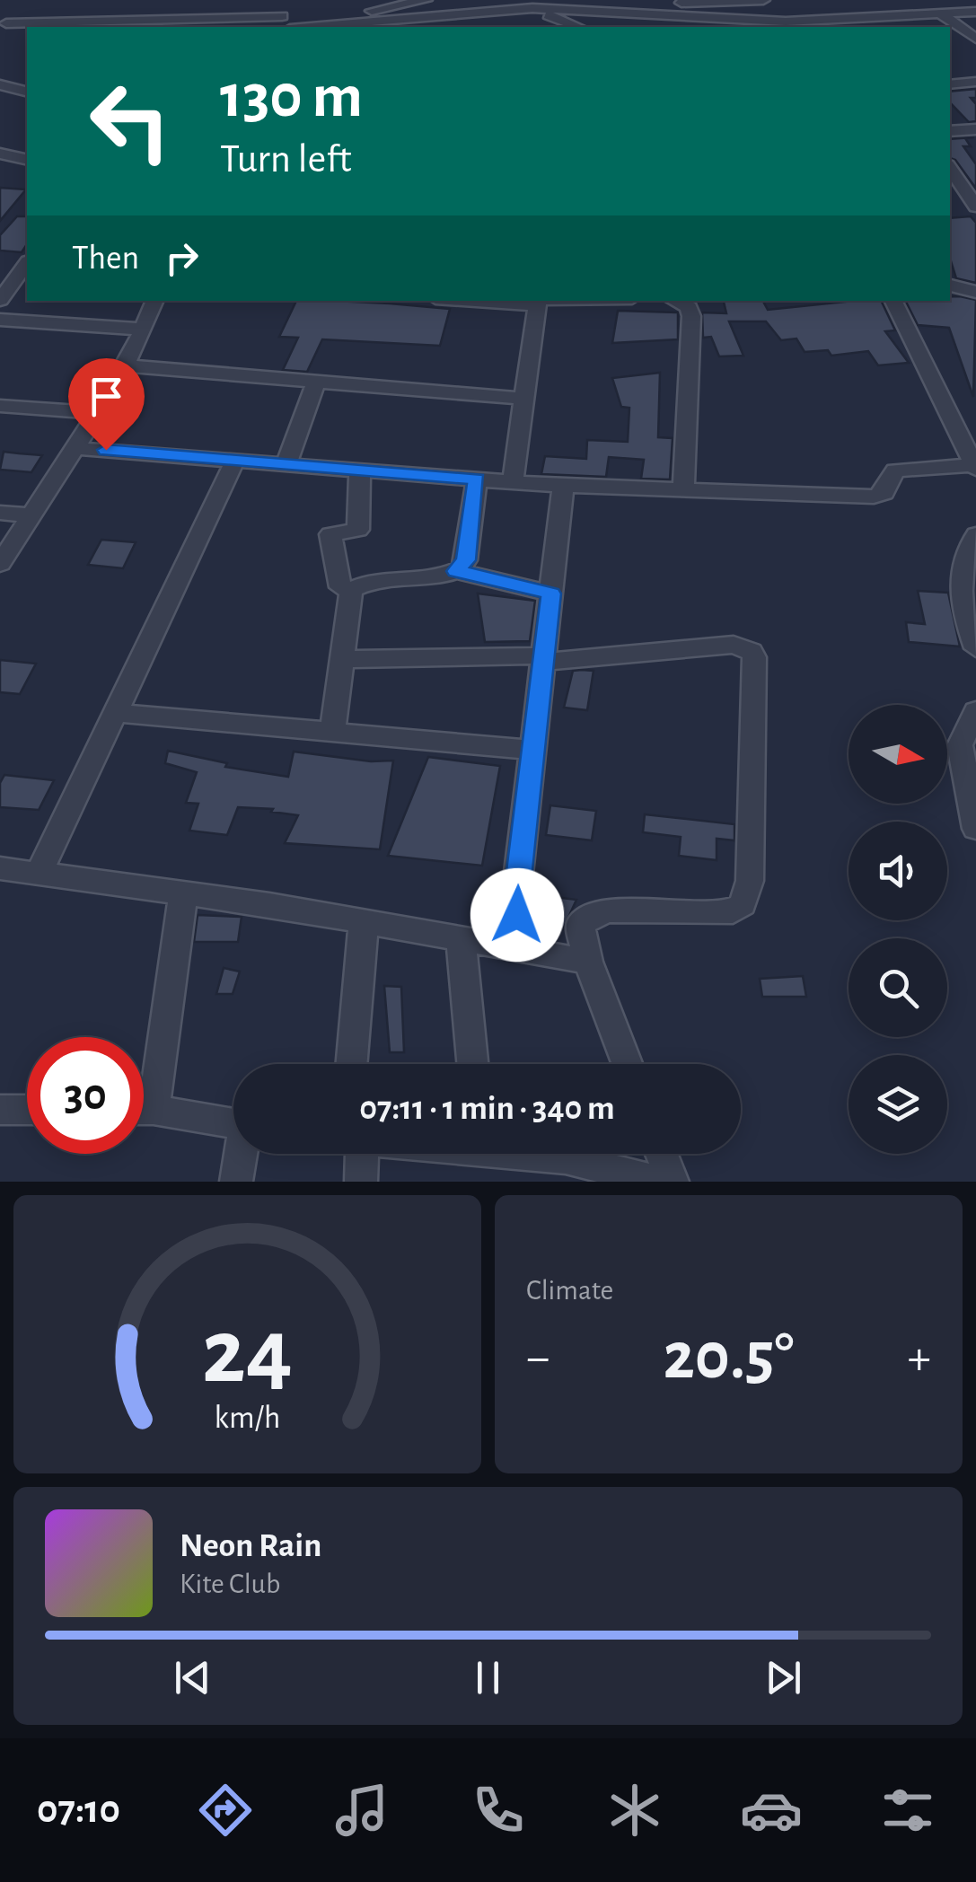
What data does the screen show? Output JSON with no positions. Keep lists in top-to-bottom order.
{
  "north": "right",
  "page": {
    "turn": ["130 m", "Turn left"],
    "then": "Then",
    "limit": "30",
    "trip": "07:11 · 1 min · 340 m",
    "tile": "Climate",
    "heat": ["−", "20.5°", "+"],
    "song": ["Neon Rain", "Kite Club"],
    "tabs": "07:10",
    "gauge": ["24", "km/h"]
  }
}
